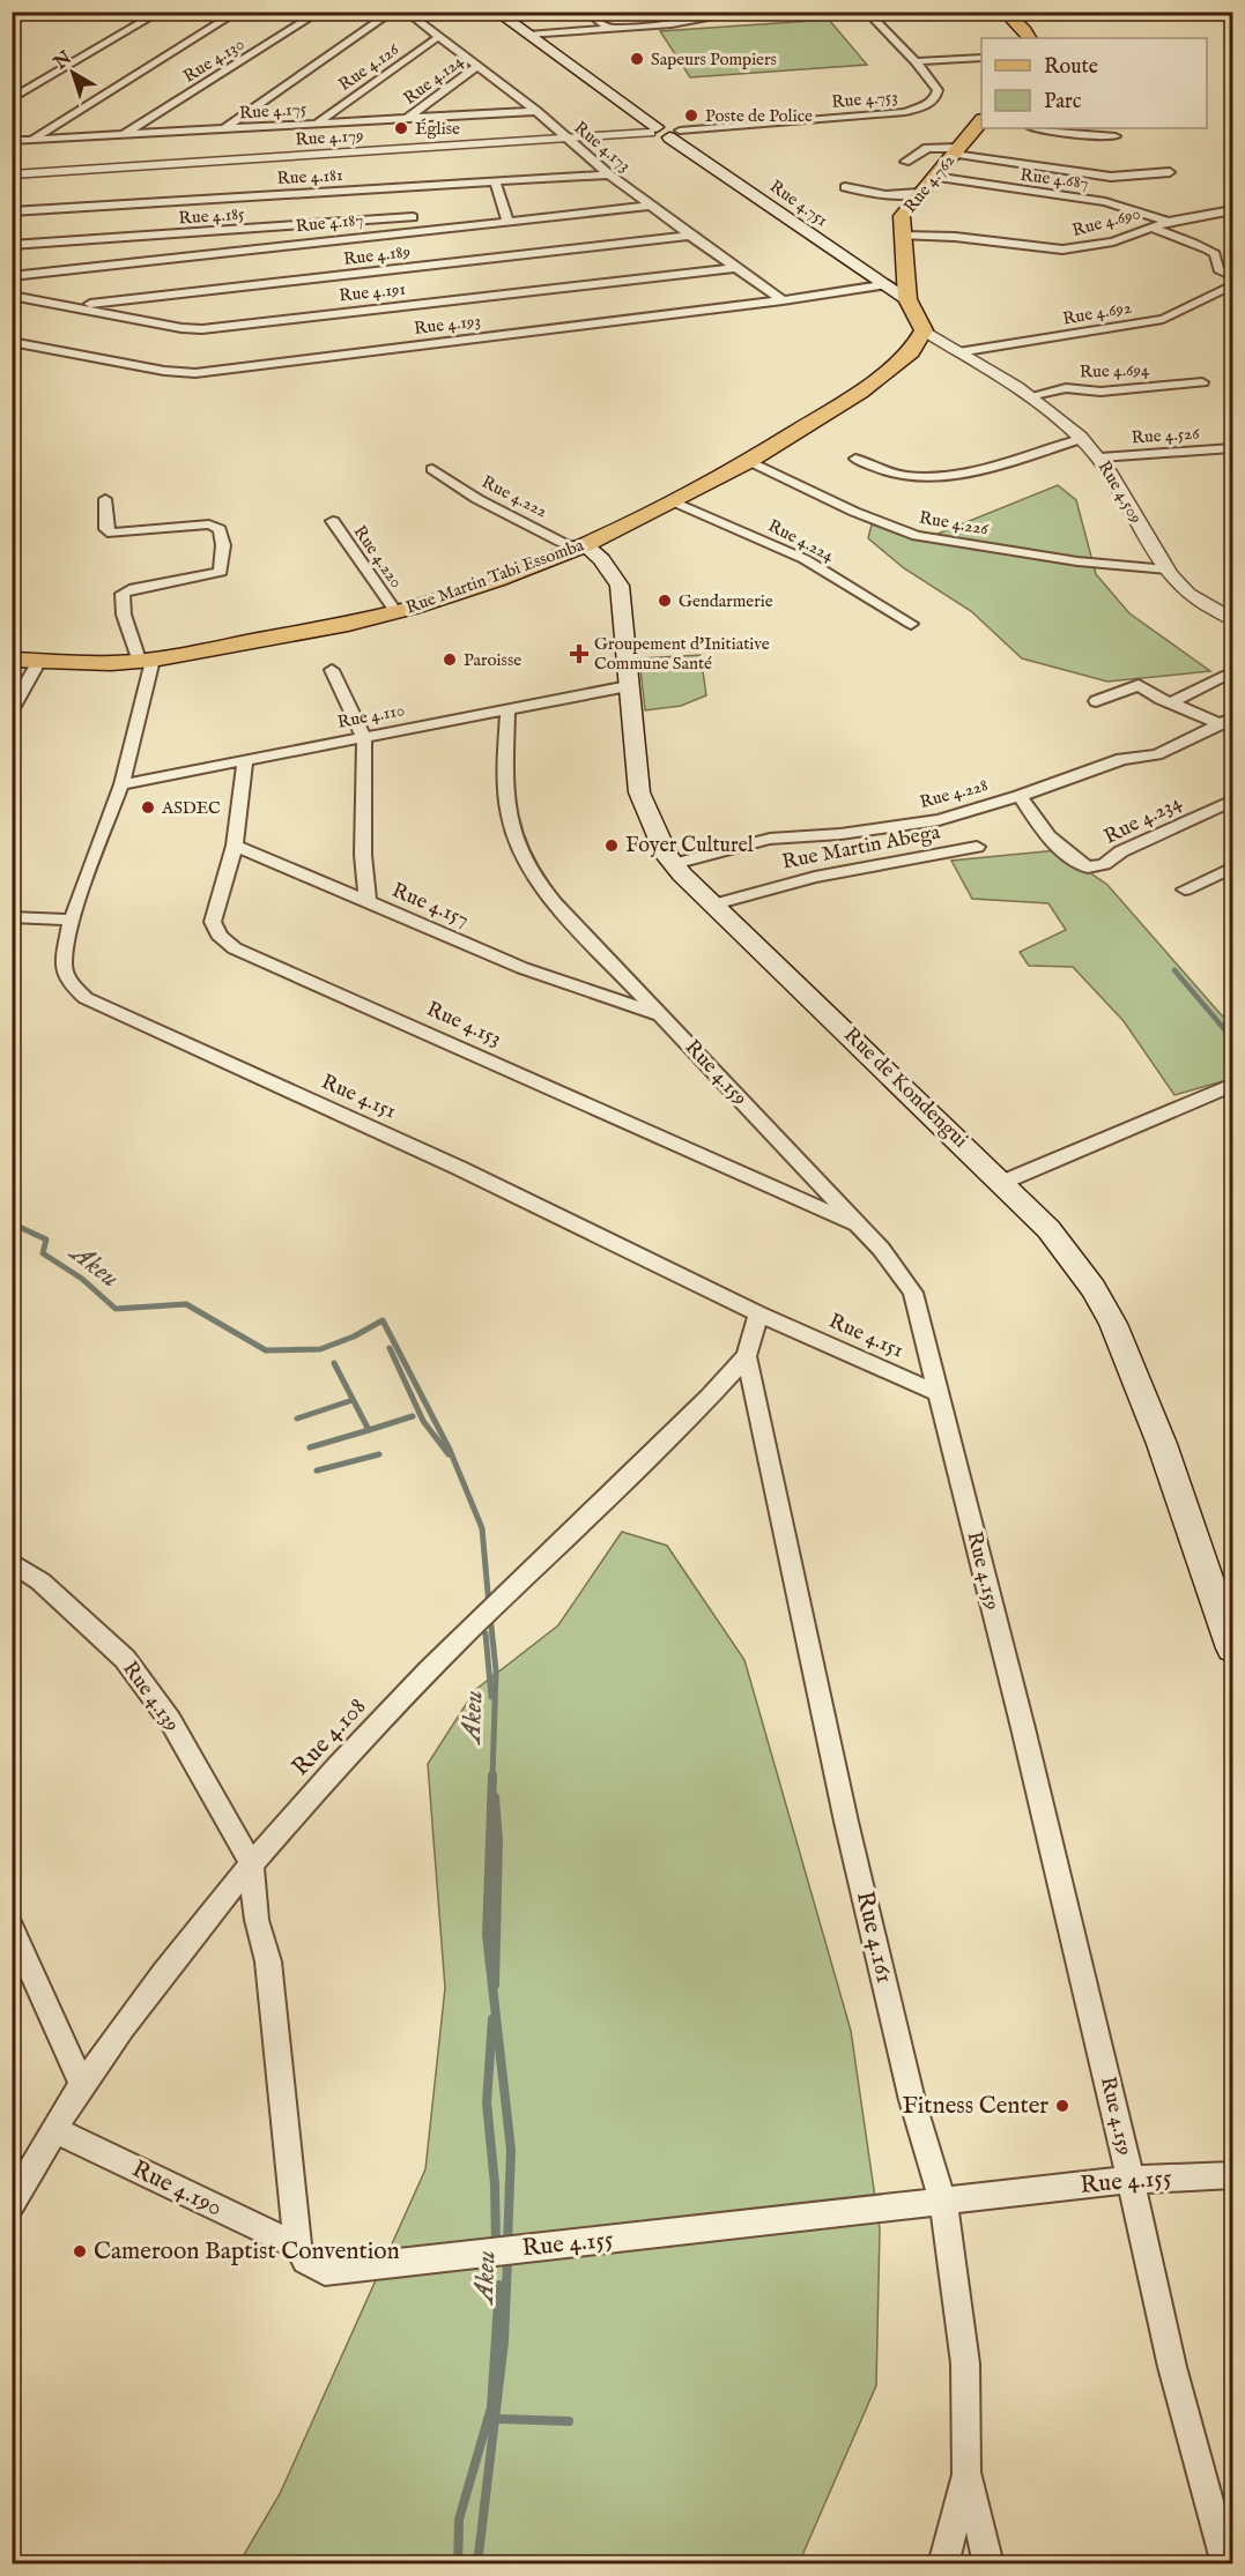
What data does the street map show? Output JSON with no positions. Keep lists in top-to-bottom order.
{
  "streets": {
    "main road": [
      "Rue 4.762",
      "Rue 4.751",
      "Rue Martin Tabi Essomba",
      "Rue de Kondengui"
    ],
    "street": [
      "Rue 4.130",
      "Rue 4.126",
      "Rue 4.124",
      "Rue 4.753",
      "Rue 4.175",
      "Rue 4.179",
      "Rue 4.173",
      "Rue 4.181",
      "Rue 4.687",
      "Rue 4.185",
      "Rue 4.690",
      "Rue 4.187",
      "Rue 4.189",
      "Rue 4.191",
      "Rue 4.692",
      "Rue 4.193",
      "Rue 4.694",
      "Rue 4.526",
      "Rue 4.509",
      "Rue 4.222",
      "Rue 4.226",
      "Rue 4.224",
      "Rue 4.220",
      "Rue 4.110",
      "Rue 4.228",
      "Rue 4.234",
      "Rue Martin Abega",
      "Rue 4.157",
      "Rue 4.153",
      "Rue 4.159",
      "Rue 4.151",
      "Rue 4.139",
      "Rue 4.108",
      "Rue 4.161",
      "Rue 4.155",
      "Rue 4.190"
    ]
  },
  "crossings": [
    ["Rue 4.130", "Rue 4.175"],
    ["Rue 4.126", "Rue 4.175"],
    ["Rue 4.126", "Rue 4.173"],
    ["Rue 4.124", "Rue 4.175"],
    ["Rue 4.124", "Rue 4.173"],
    ["Rue 4.753", "Rue 4.751"],
    ["Rue 4.175", "Rue 4.173"],
    ["Rue 4.179", "Rue 4.173"],
    ["Rue 4.173", "Rue 4.181"],
    ["Rue 4.173", "Rue 4.187"],
    ["Rue 4.173", "Rue 4.189"],
    ["Rue 4.173", "Rue 4.191"],
    ["Rue 4.173", "Rue 4.193"],
    ["Rue 4.181", "Rue 4.185"],
    ["Rue 4.687", "Rue 4.762"],
    ["Rue 4.687", "Rue 4.690"],
    ["Rue 4.762", "Rue 4.751"],
    ["Rue 4.762", "Rue 4.690"],
    ["Rue 4.751", "Rue 4.193"],
    ["Rue 4.189", "Rue 4.191"],
    ["Rue 4.692", "Rue 4.509"],
    ["Rue 4.694", "Rue 4.509"],
    ["Rue 4.526", "Rue 4.509"],
    ["Rue 4.509", "Rue 4.226"],
    ["Rue 4.509", "Rue Martin Tabi Essomba"],
    ["Rue 4.222", "Rue Martin Tabi Essomba"],
    ["Rue 4.222", "Rue de Kondengui"],
    ["Rue 4.226", "Rue Martin Tabi Essomba"],
    ["Rue 4.224", "Rue Martin Tabi Essomba"],
    ["Rue 4.220", "Rue Martin Tabi Essomba"],
    ["Rue Martin Tabi Essomba", "Rue de Kondengui"],
    ["Rue Martin Tabi Essomba", "Rue 4.151"],
    ["Rue 4.110", "Rue 4.157"],
    ["Rue 4.110", "Rue 4.153"],
    ["Rue 4.110", "Rue 4.159"],
    ["Rue 4.110", "Rue de Kondengui"],
    ["Rue 4.110", "Rue 4.151"],
    ["Rue 4.228", "Rue 4.234"],
    ["Rue 4.228", "Rue de Kondengui"],
    ["Rue Martin Abega", "Rue de Kondengui"],
    ["Rue 4.157", "Rue 4.159"],
    ["Rue 4.153", "Rue 4.159"],
    ["Rue 4.159", "Rue 4.151"],
    ["Rue 4.159", "Rue 4.155"],
    ["Rue 4.151", "Rue 4.161"],
    ["Rue 4.139", "Rue 4.108"],
    ["Rue 4.108", "Rue 4.161"],
    ["Rue 4.108", "Rue 4.190"],
    ["Rue 4.161", "Rue 4.155"],
    ["Rue 4.155", "Rue 4.190"]
  ],
  "water": ["Akeu"],
  "places": {
    "other": [
      "Sapeurs Pompiers",
      "Poste de Police",
      "Église",
      "Gendarmerie",
      "Paroisse",
      "ASDEC",
      "Foyer Culturel",
      "Fitness Center",
      "Cameroon Baptist Convention"
    ],
    "health": ["Groupement d'Initiative Commune Santé"]
  },
  "legend": ["Route", "Parc"],
  "north": "top left"
}
